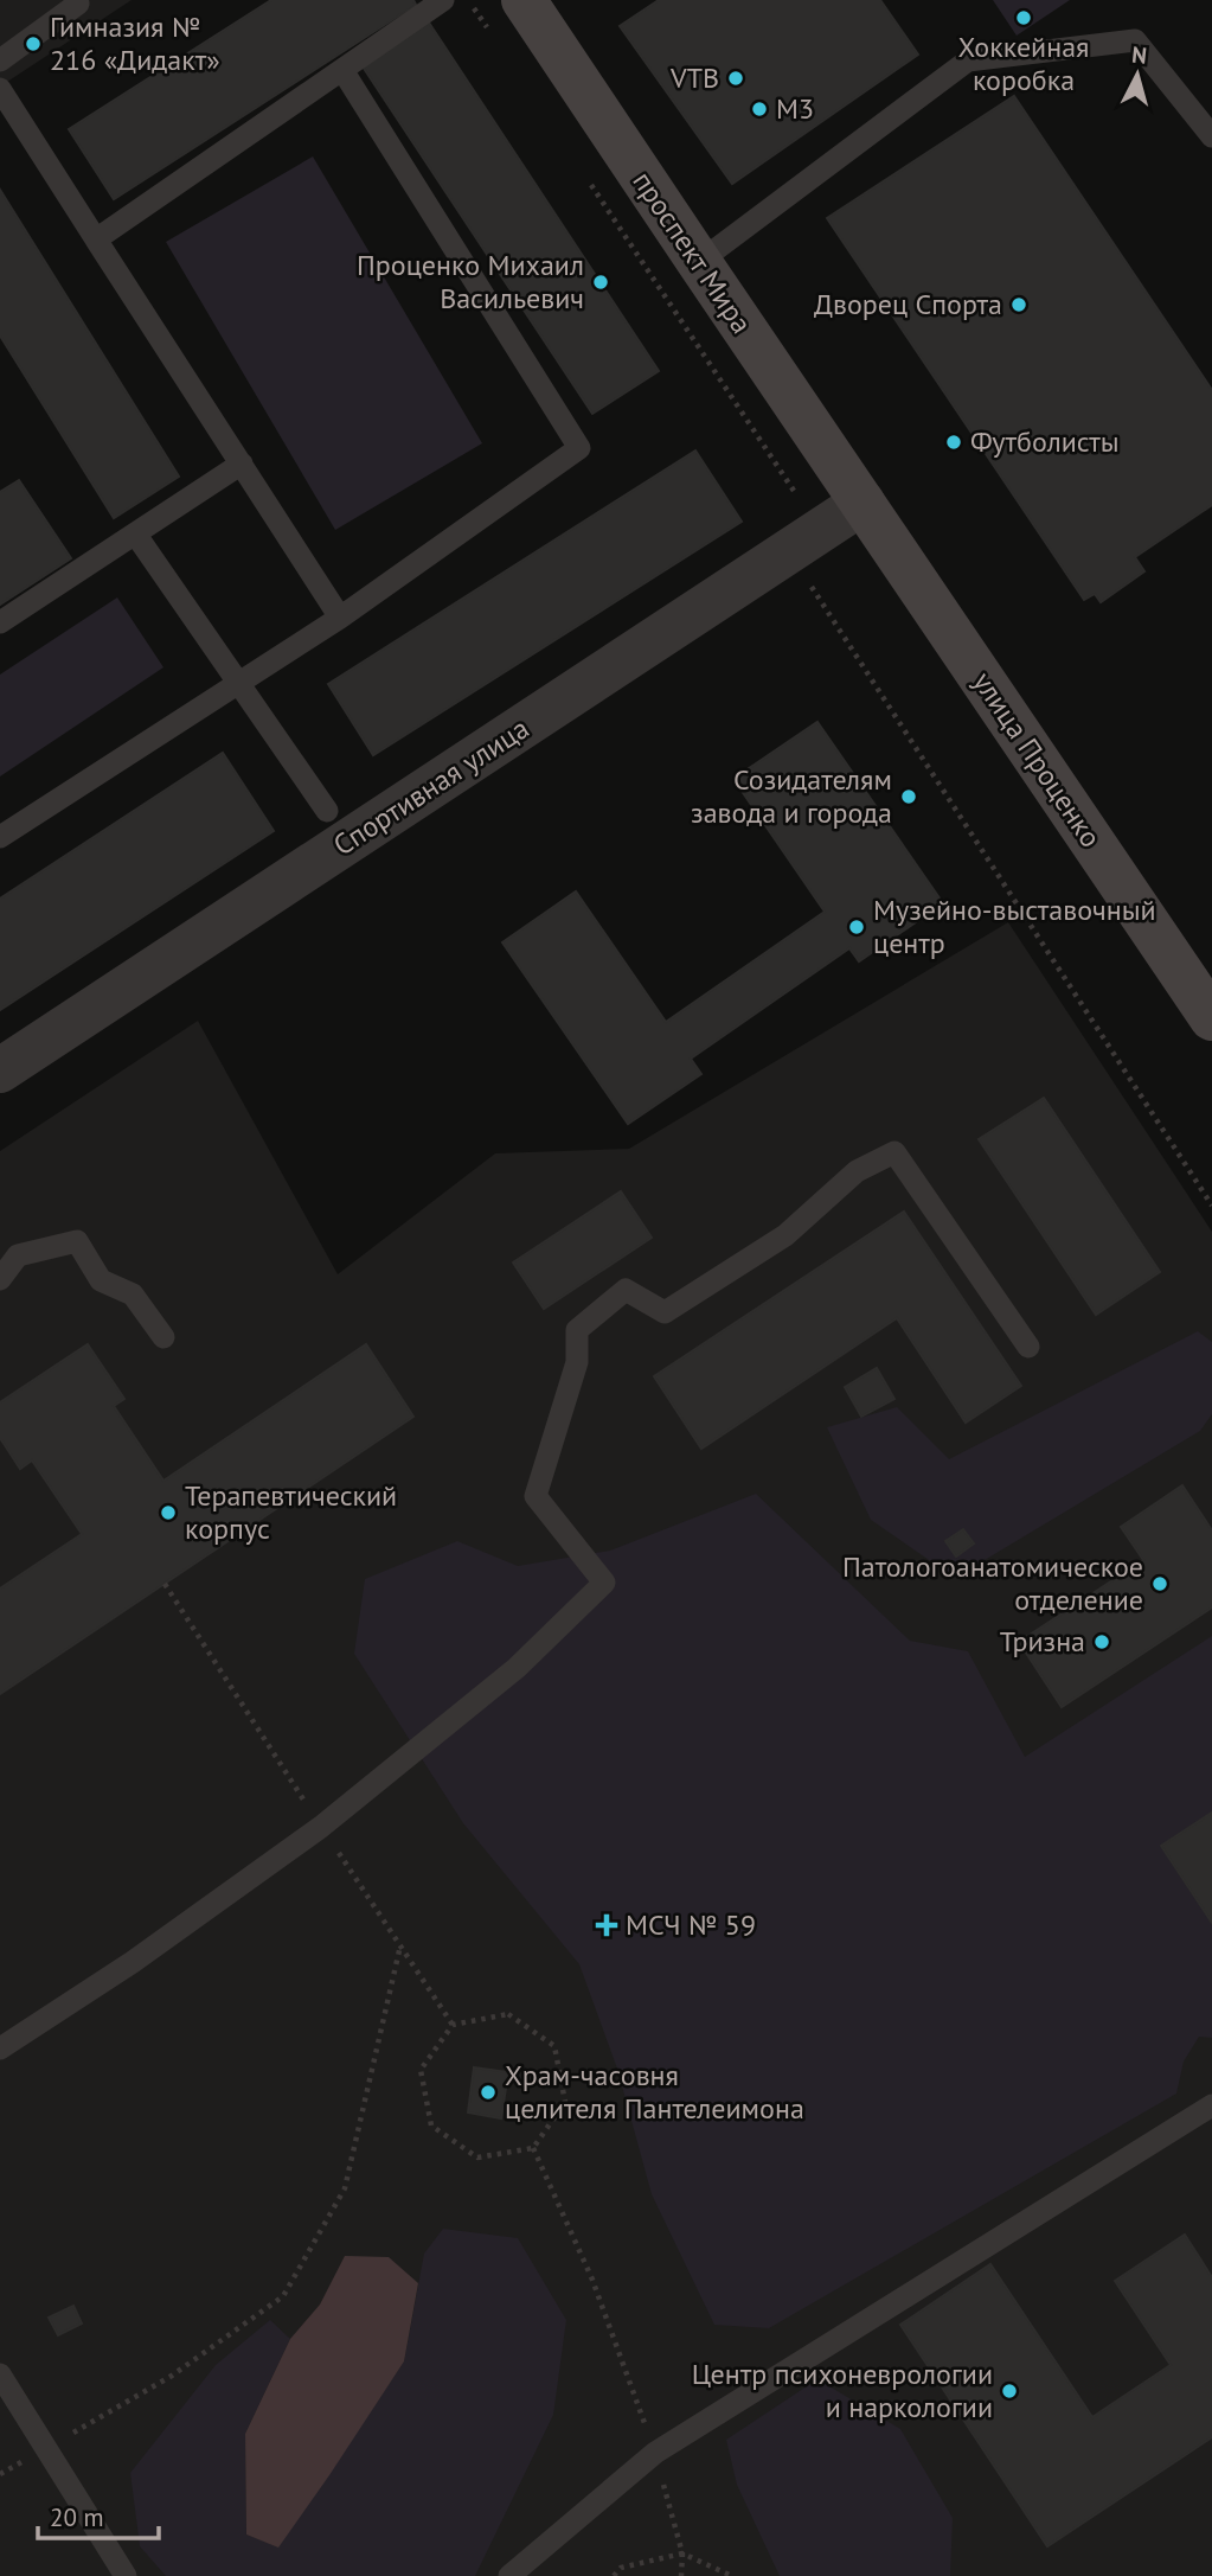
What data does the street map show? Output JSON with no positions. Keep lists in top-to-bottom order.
{
  "streets": {
    "main road": ["проспект Мира", "улица Проценко"],
    "street": ["Спортивная улица"]
  },
  "crossings": [
    ["проспект Мира", "улица Проценко"],
    ["проспект Мира", "Спортивная улица"],
    ["улица Проценко", "Спортивная улица"]
  ],
  "places": {
    "other": [
      "Хоккейная коробка",
      "Гимназия № 216 «Дидакт»",
      "VTB",
      "M3",
      "Проценко Михаил Васильевич",
      "Дворец Спорта",
      "Футболисты",
      "Созидателям завода и города",
      "Музейно-выставочный центр",
      "Терапевтический корпус",
      "Патологоанатомическое отделение",
      "Тризна",
      "Храм-часовня целителя Пантелеимона",
      "Центр психоневрологии и наркологии"
    ],
    "health": ["МСЧ № 59"]
  },
  "scale_bar": "20 m",
  "north": "top"
}
